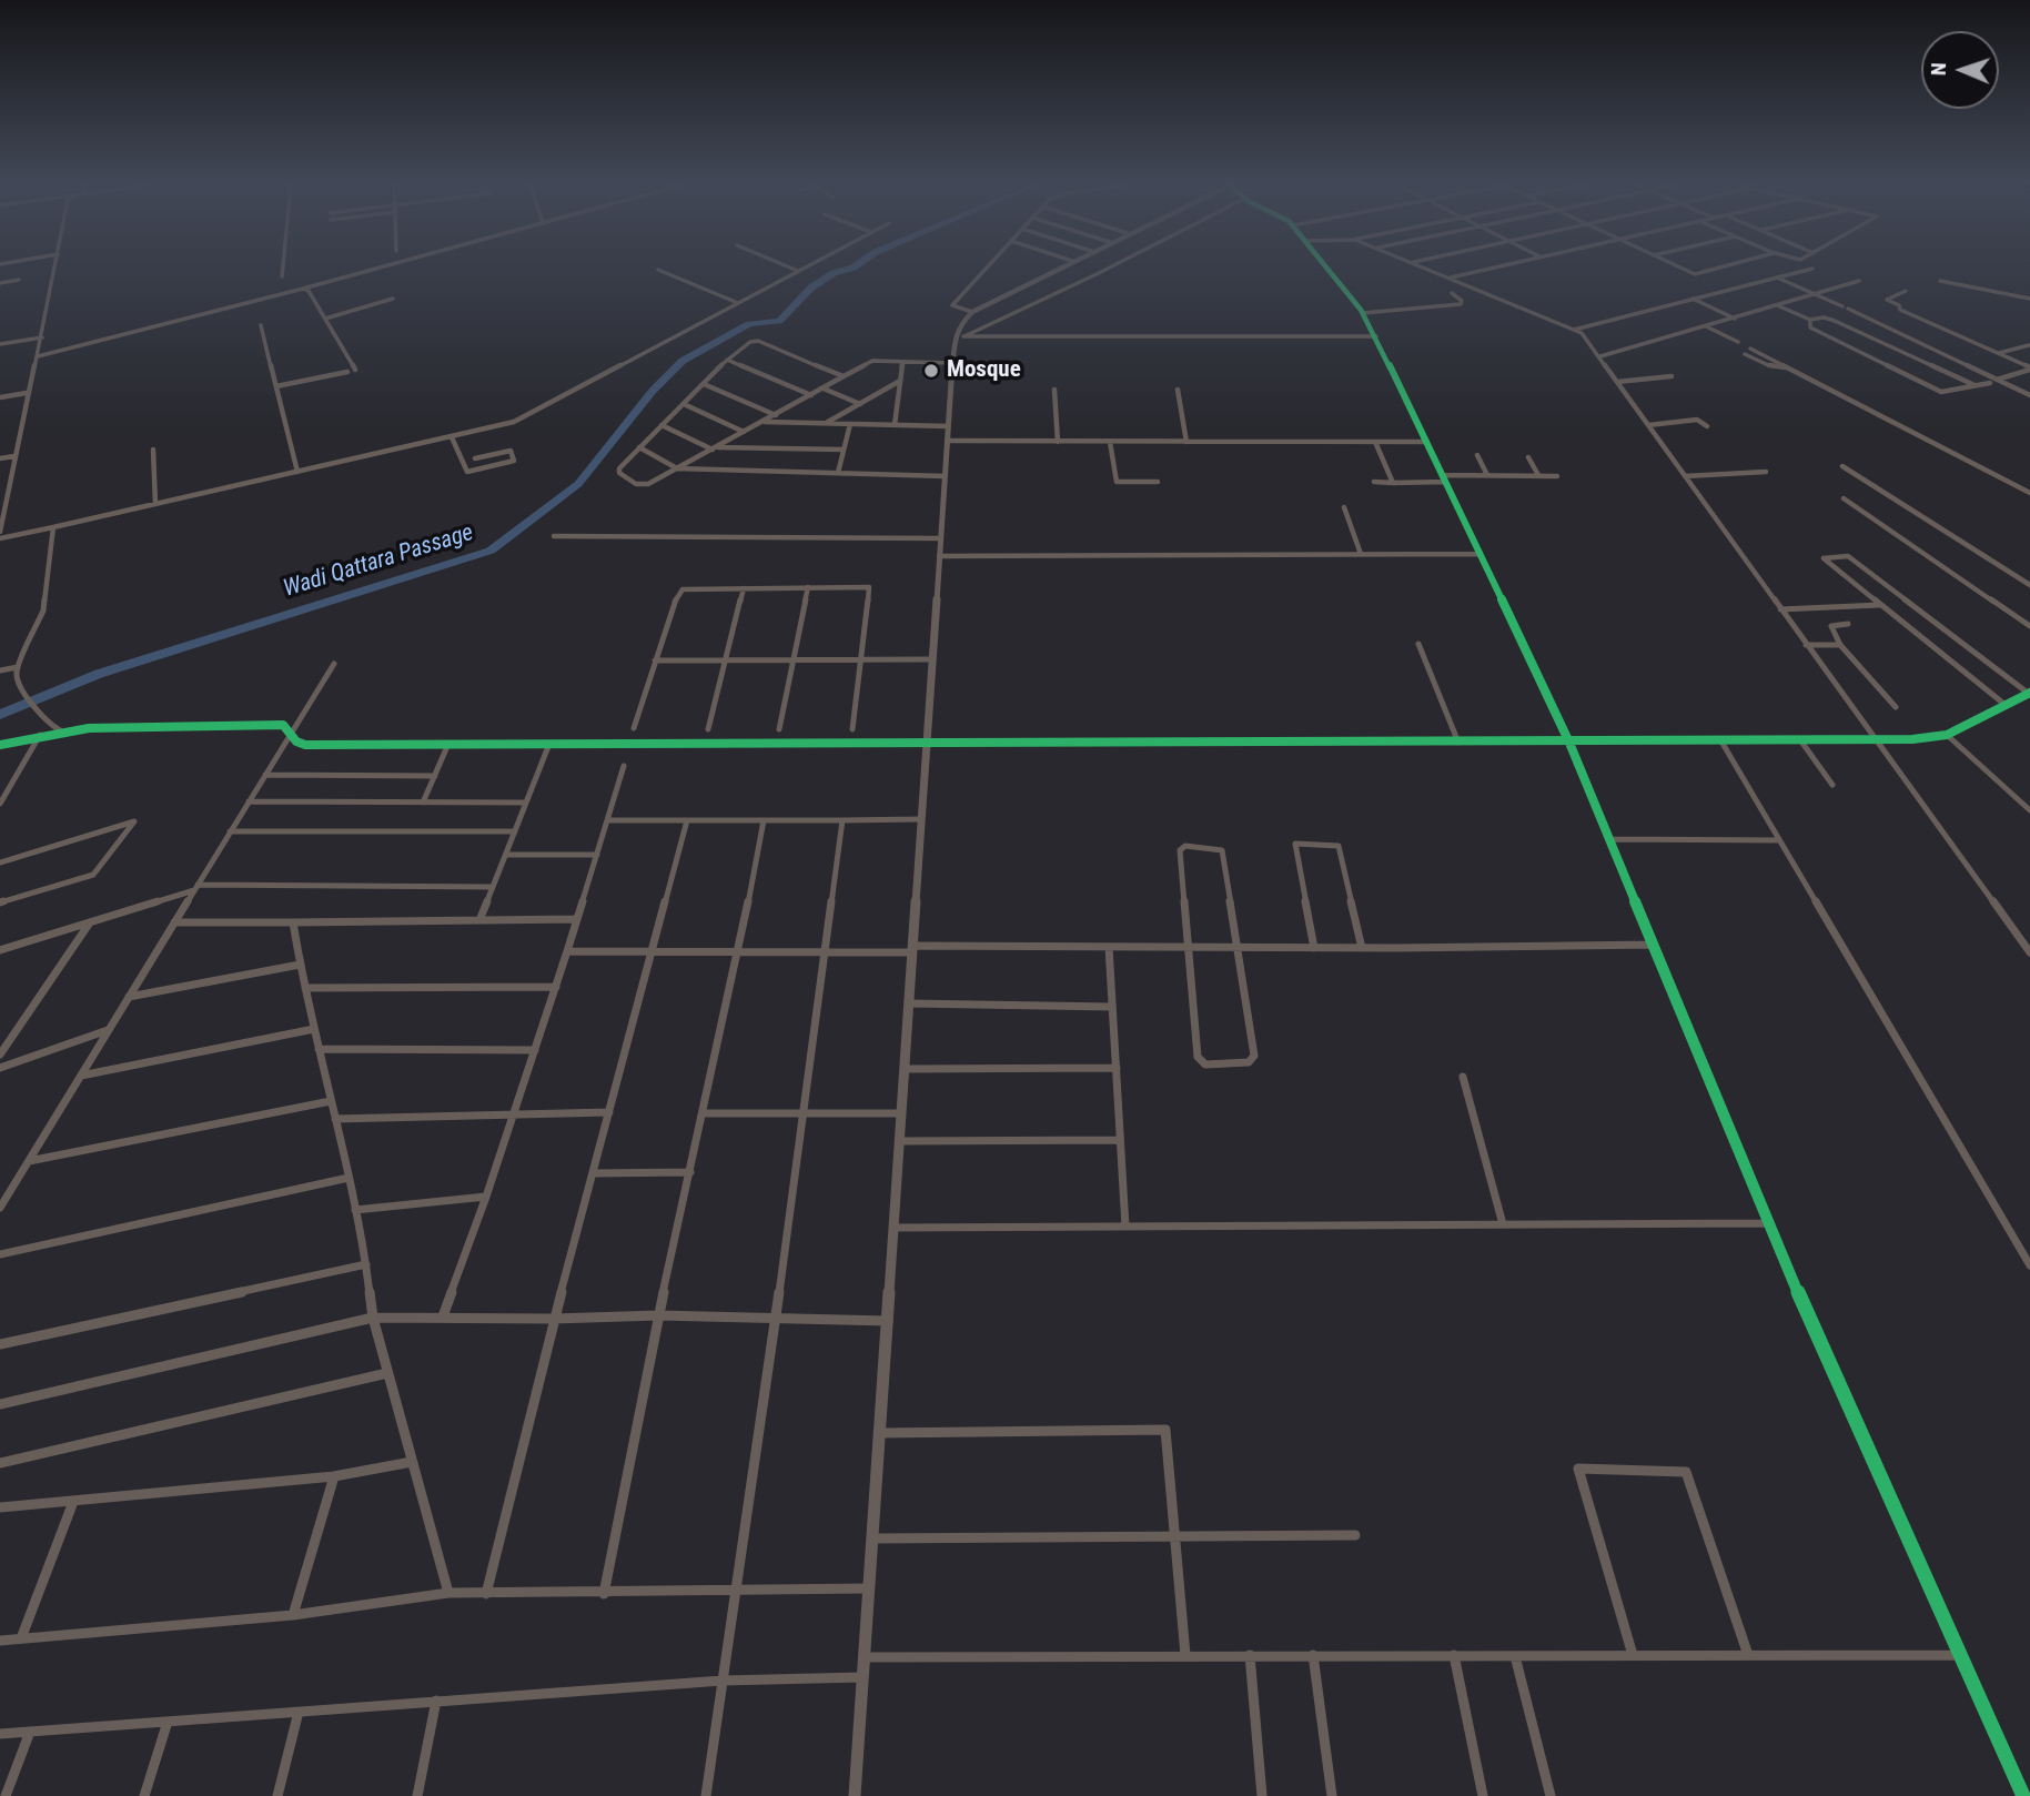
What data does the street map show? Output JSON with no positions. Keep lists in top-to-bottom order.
{
  "water": ["Wadi Qattara Passage"],
  "places": ["Mosque"],
  "north": "left"
}
